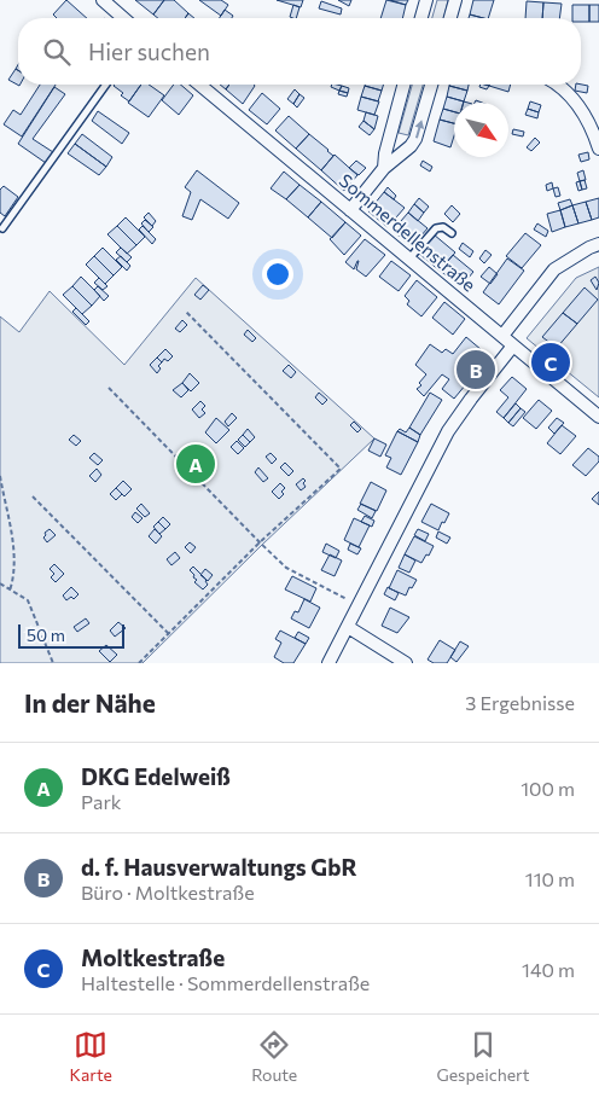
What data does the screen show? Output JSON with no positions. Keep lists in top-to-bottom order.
{
  "streets": {
    "street": ["Sommerdellenstraße"]
  },
  "scale_bar": "50 m",
  "north": "bottom right",
  "page": {
    "search": "Hier suchen",
    "pins": ["C", "B", "A"],
    "scale": "50 m",
    "heading": ["In der Nähe", "3 Ergebnisse"],
    "list": [
      {
        "mark": "A",
        "name": "DKG Edelweiß",
        "note": "Park",
        "value": "100 m"
      },
      {
        "mark": "B",
        "name": "d. f. Hausverwaltungs GbR",
        "note": "Büro · Moltkestraße",
        "value": "110 m"
      },
      {
        "mark": "C",
        "name": "Moltkestraße",
        "note": "Haltestelle · Sommerdellenstraße",
        "value": "140 m"
      }
    ],
    "nav": ["Karte", "Route", "Gespeichert"]
  }
}
